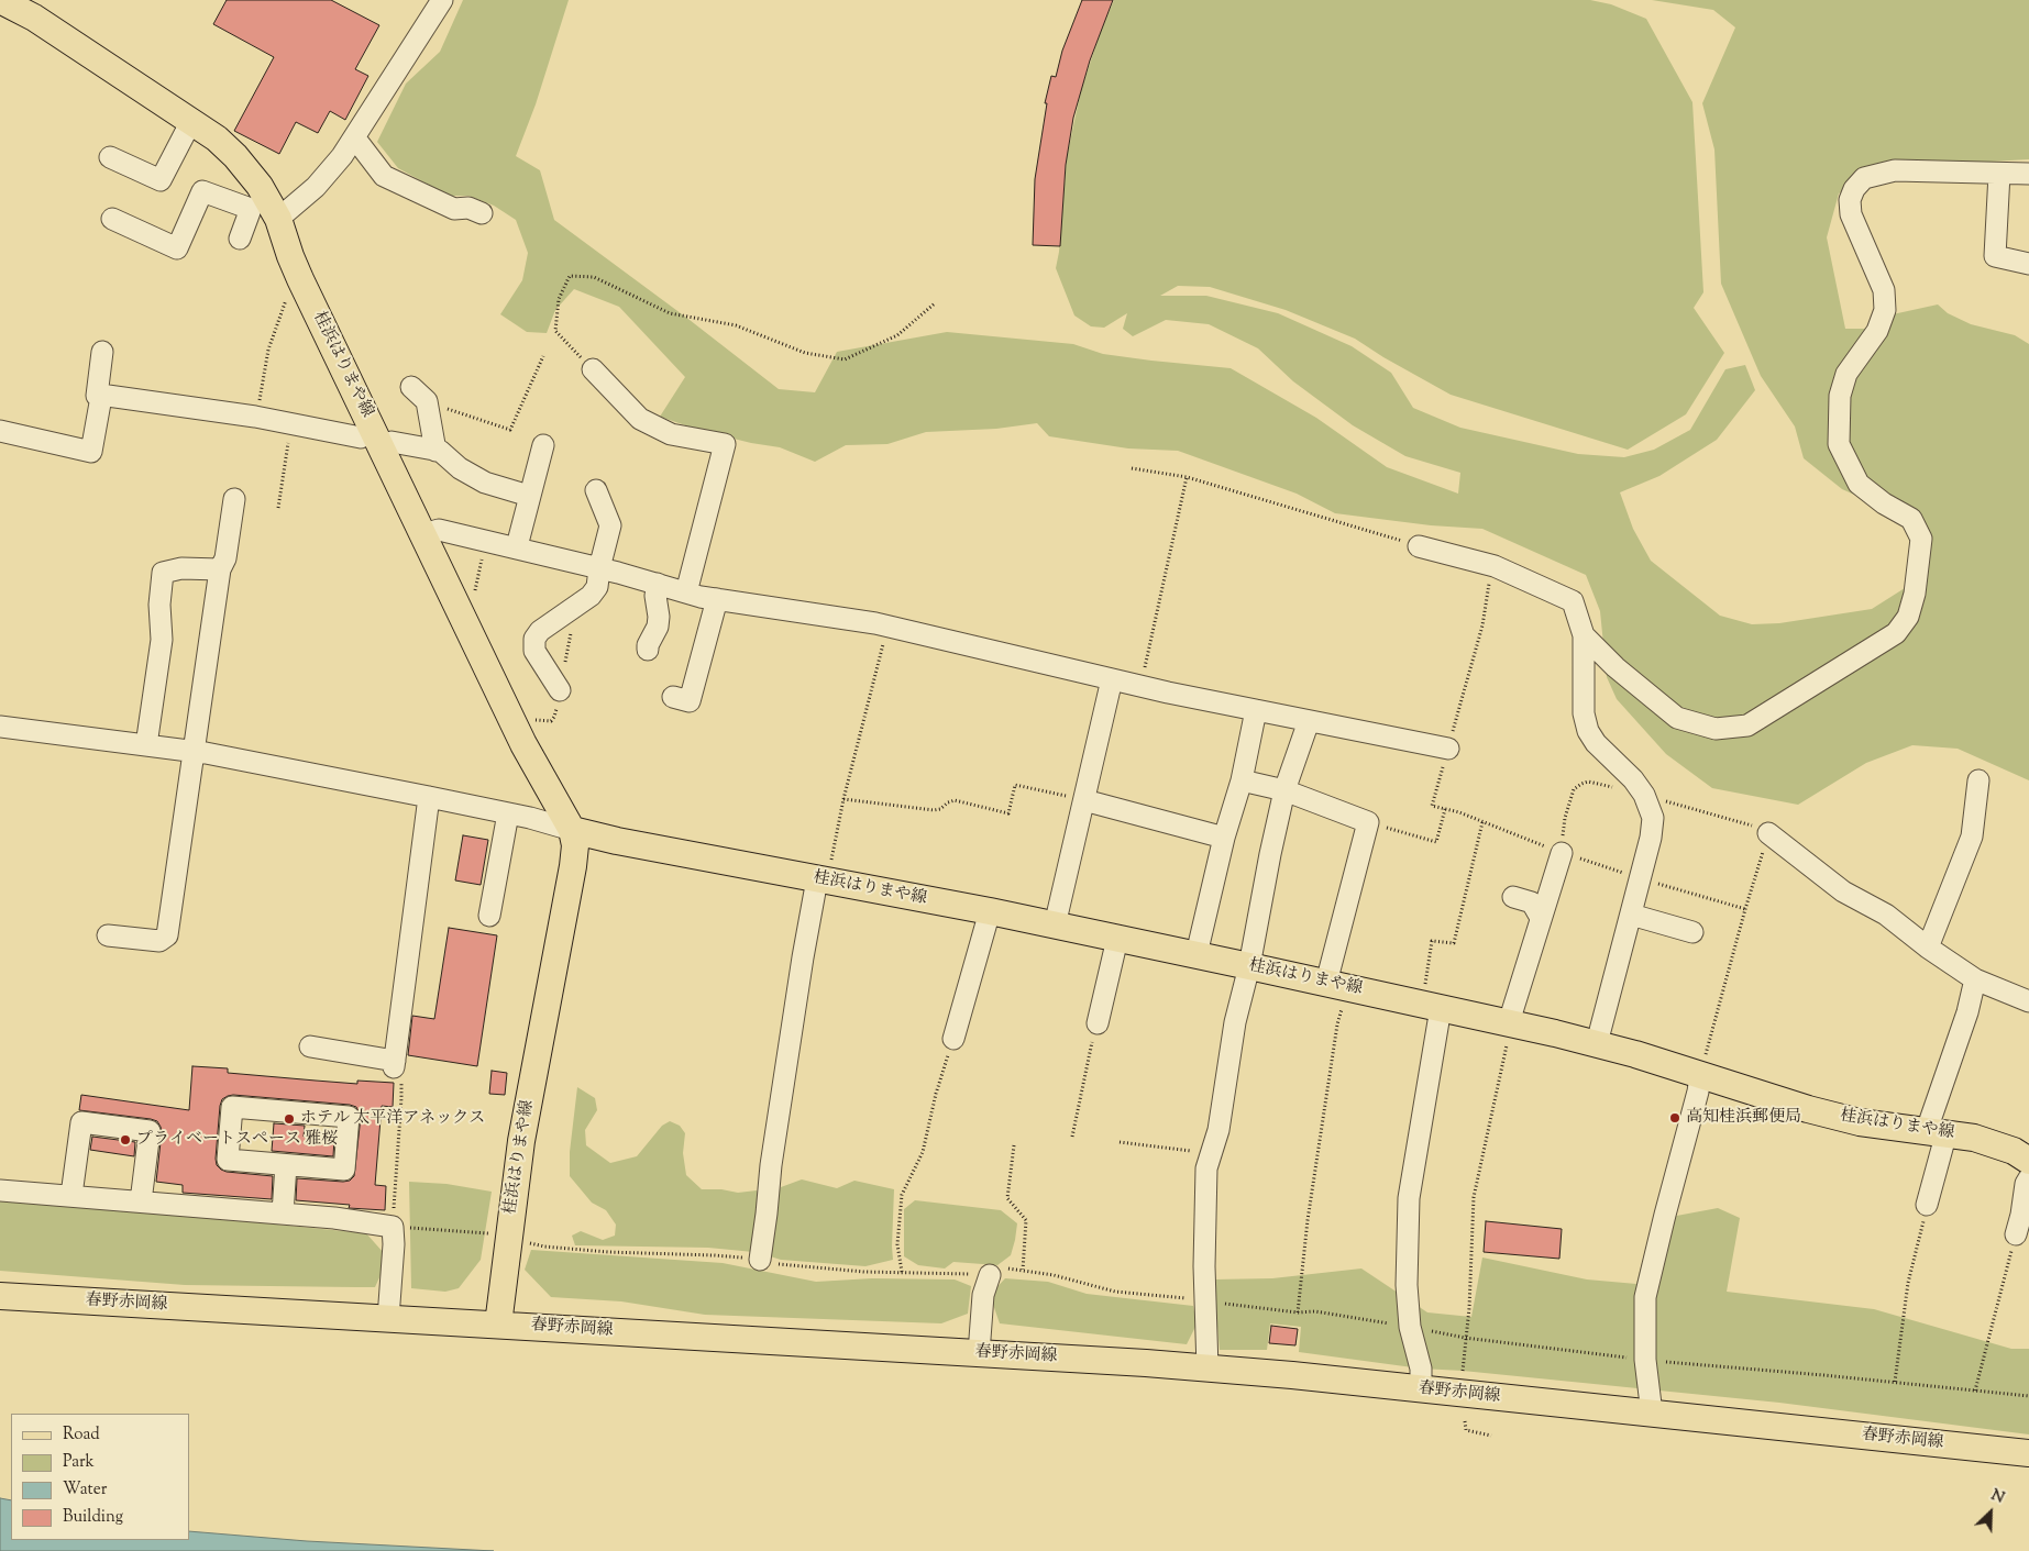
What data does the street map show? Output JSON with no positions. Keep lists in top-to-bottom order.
{
  "streets": {
    "main road": ["桂浜はりまや線", "春野赤岡線"]
  },
  "crossings": [
    ["桂浜はりまや線", "春野赤岡線"]
  ],
  "places": ["高知桂浜郵便局", "ホテル 太平洋アネックス", "プライベートスペース 雅桜"],
  "legend": [
    "Road",
    "Park",
    "Water",
    "Building"
  ],
  "north": "top right"
}
